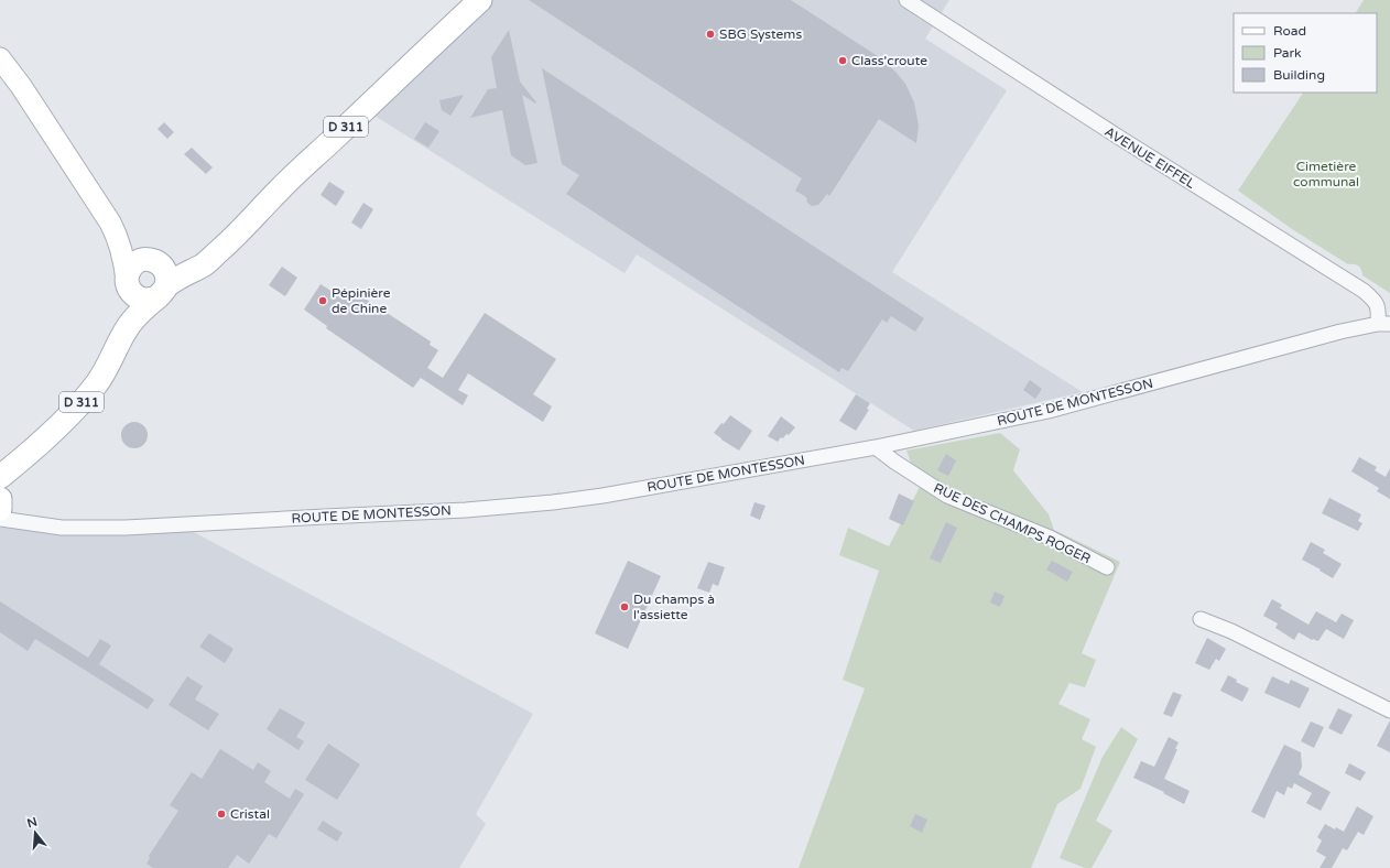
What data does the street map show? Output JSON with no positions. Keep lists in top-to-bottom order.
{
  "streets": {
    "main road": ["D 311"],
    "street": ["AVENUE EIFFEL", "ROUTE DE MONTESSON", "RUE DES CHAMPS ROGER"]
  },
  "crossings": [
    ["D 311", "ROUTE DE MONTESSON"],
    ["AVENUE EIFFEL", "ROUTE DE MONTESSON"],
    ["ROUTE DE MONTESSON", "RUE DES CHAMPS ROGER"]
  ],
  "parks": ["Cimetière communal"],
  "places": [
    "SBG Systems",
    "Class'croute",
    "Pépinière de Chine",
    "Du champs à l'assiette",
    "Cristal"
  ],
  "legend": ["Road", "Park", "Building"],
  "north": "top"
}
